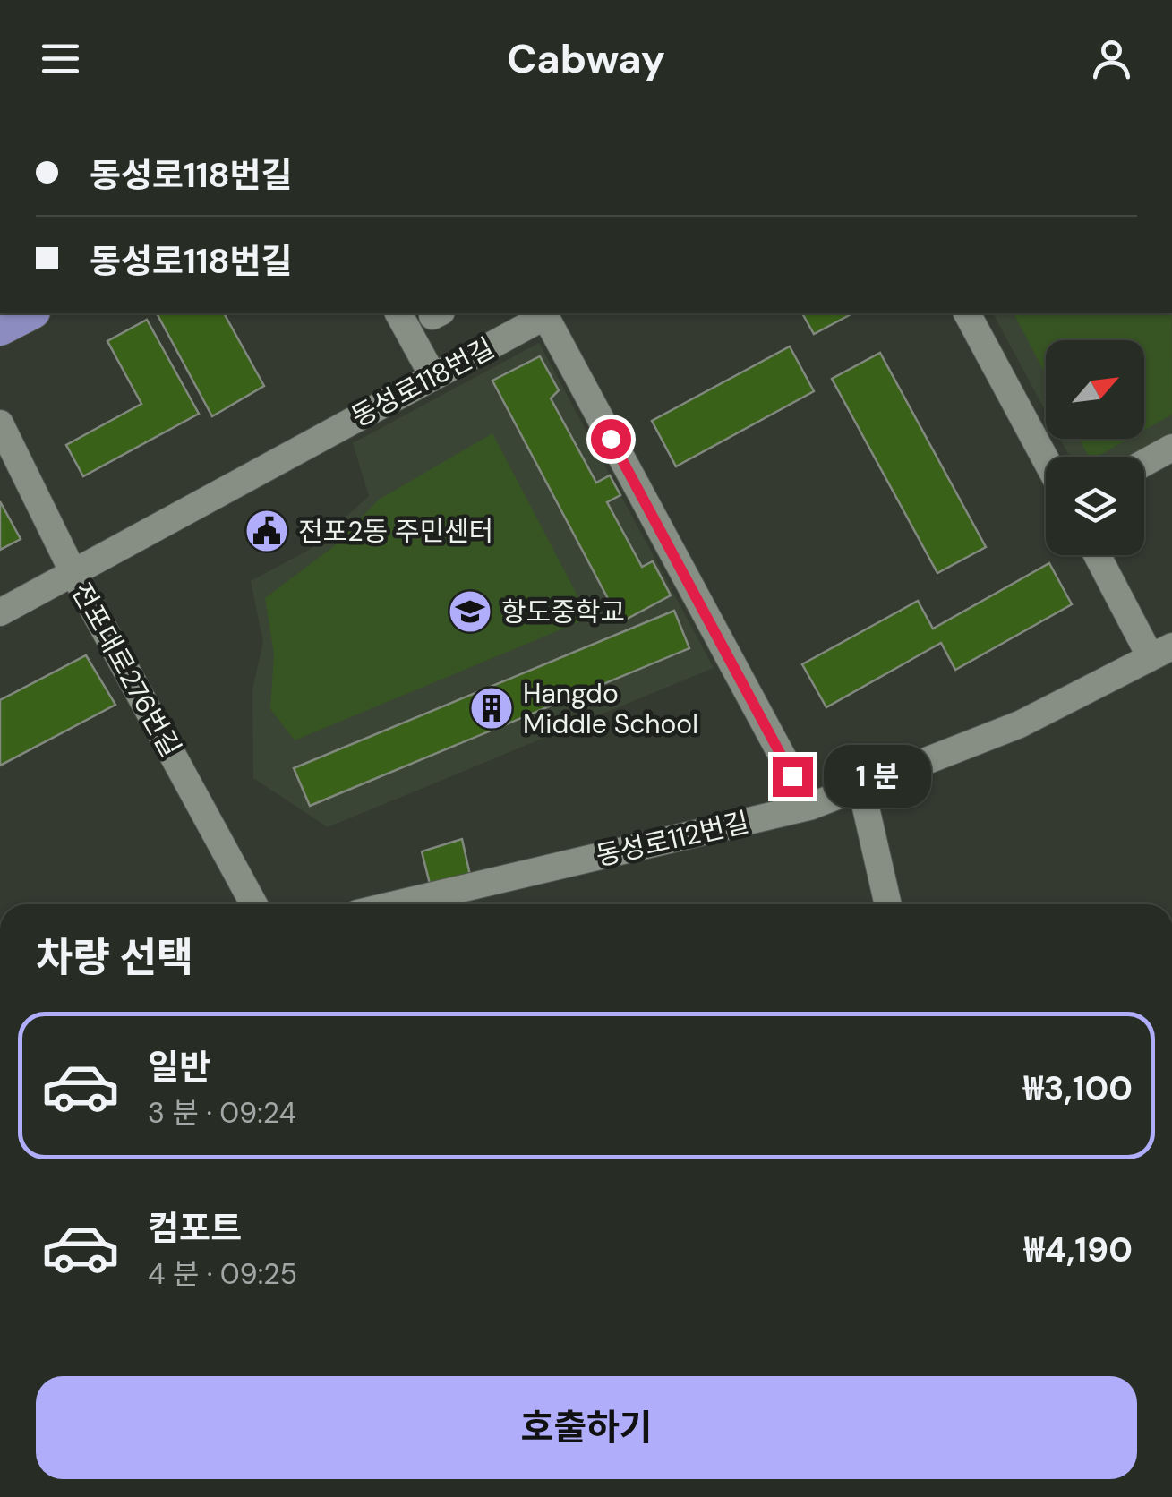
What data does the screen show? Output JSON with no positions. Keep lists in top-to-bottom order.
{
  "streets": {
    "street": ["동성로118번길", "전포대로276번길", "동성로112번길"]
  },
  "crossings": [
    ["동성로118번길", "전포대로276번길"],
    ["동성로118번길", "동성로112번길"]
  ],
  "places": {
    "public building": ["전포2동 주민센터"],
    "school or university": ["항도중학교"],
    "building": ["Hangdo Middle School"]
  },
  "north": "top right",
  "page": {
    "header": "Cabway",
    "banner": ["동성로118번길", "동성로118번길"],
    "bubble": "1 분",
    "heading": "차량 선택",
    "list": [
      {
        "name": "일반",
        "note": "3 분 · 09:24",
        "value": "₩3,100"
      },
      {
        "name": "컴포트",
        "note": "4 분 · 09:25",
        "value": "₩4,190"
      }
    ],
    "buttons": "호출하기"
  }
}
